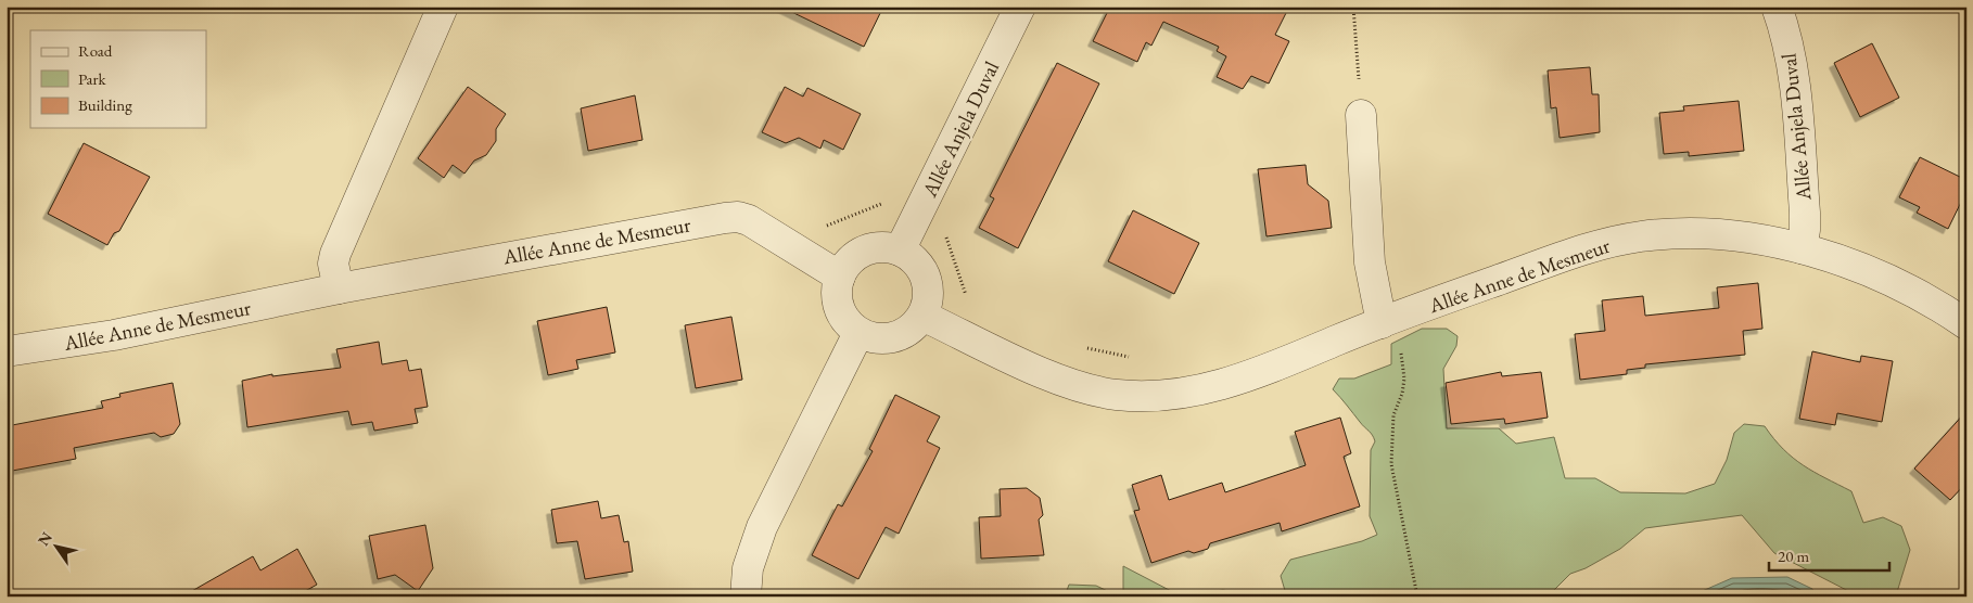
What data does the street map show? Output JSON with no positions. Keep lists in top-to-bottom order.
{
  "streets": {
    "street": ["Allée Anjela Duval", "Allée Anne de Mesmeur"]
  },
  "crossings": [
    ["Allée Anjela Duval", "Allée Anne de Mesmeur"]
  ],
  "legend": ["Road", "Park", "Building"],
  "scale_bar": "20 m",
  "north": "top left"
}
